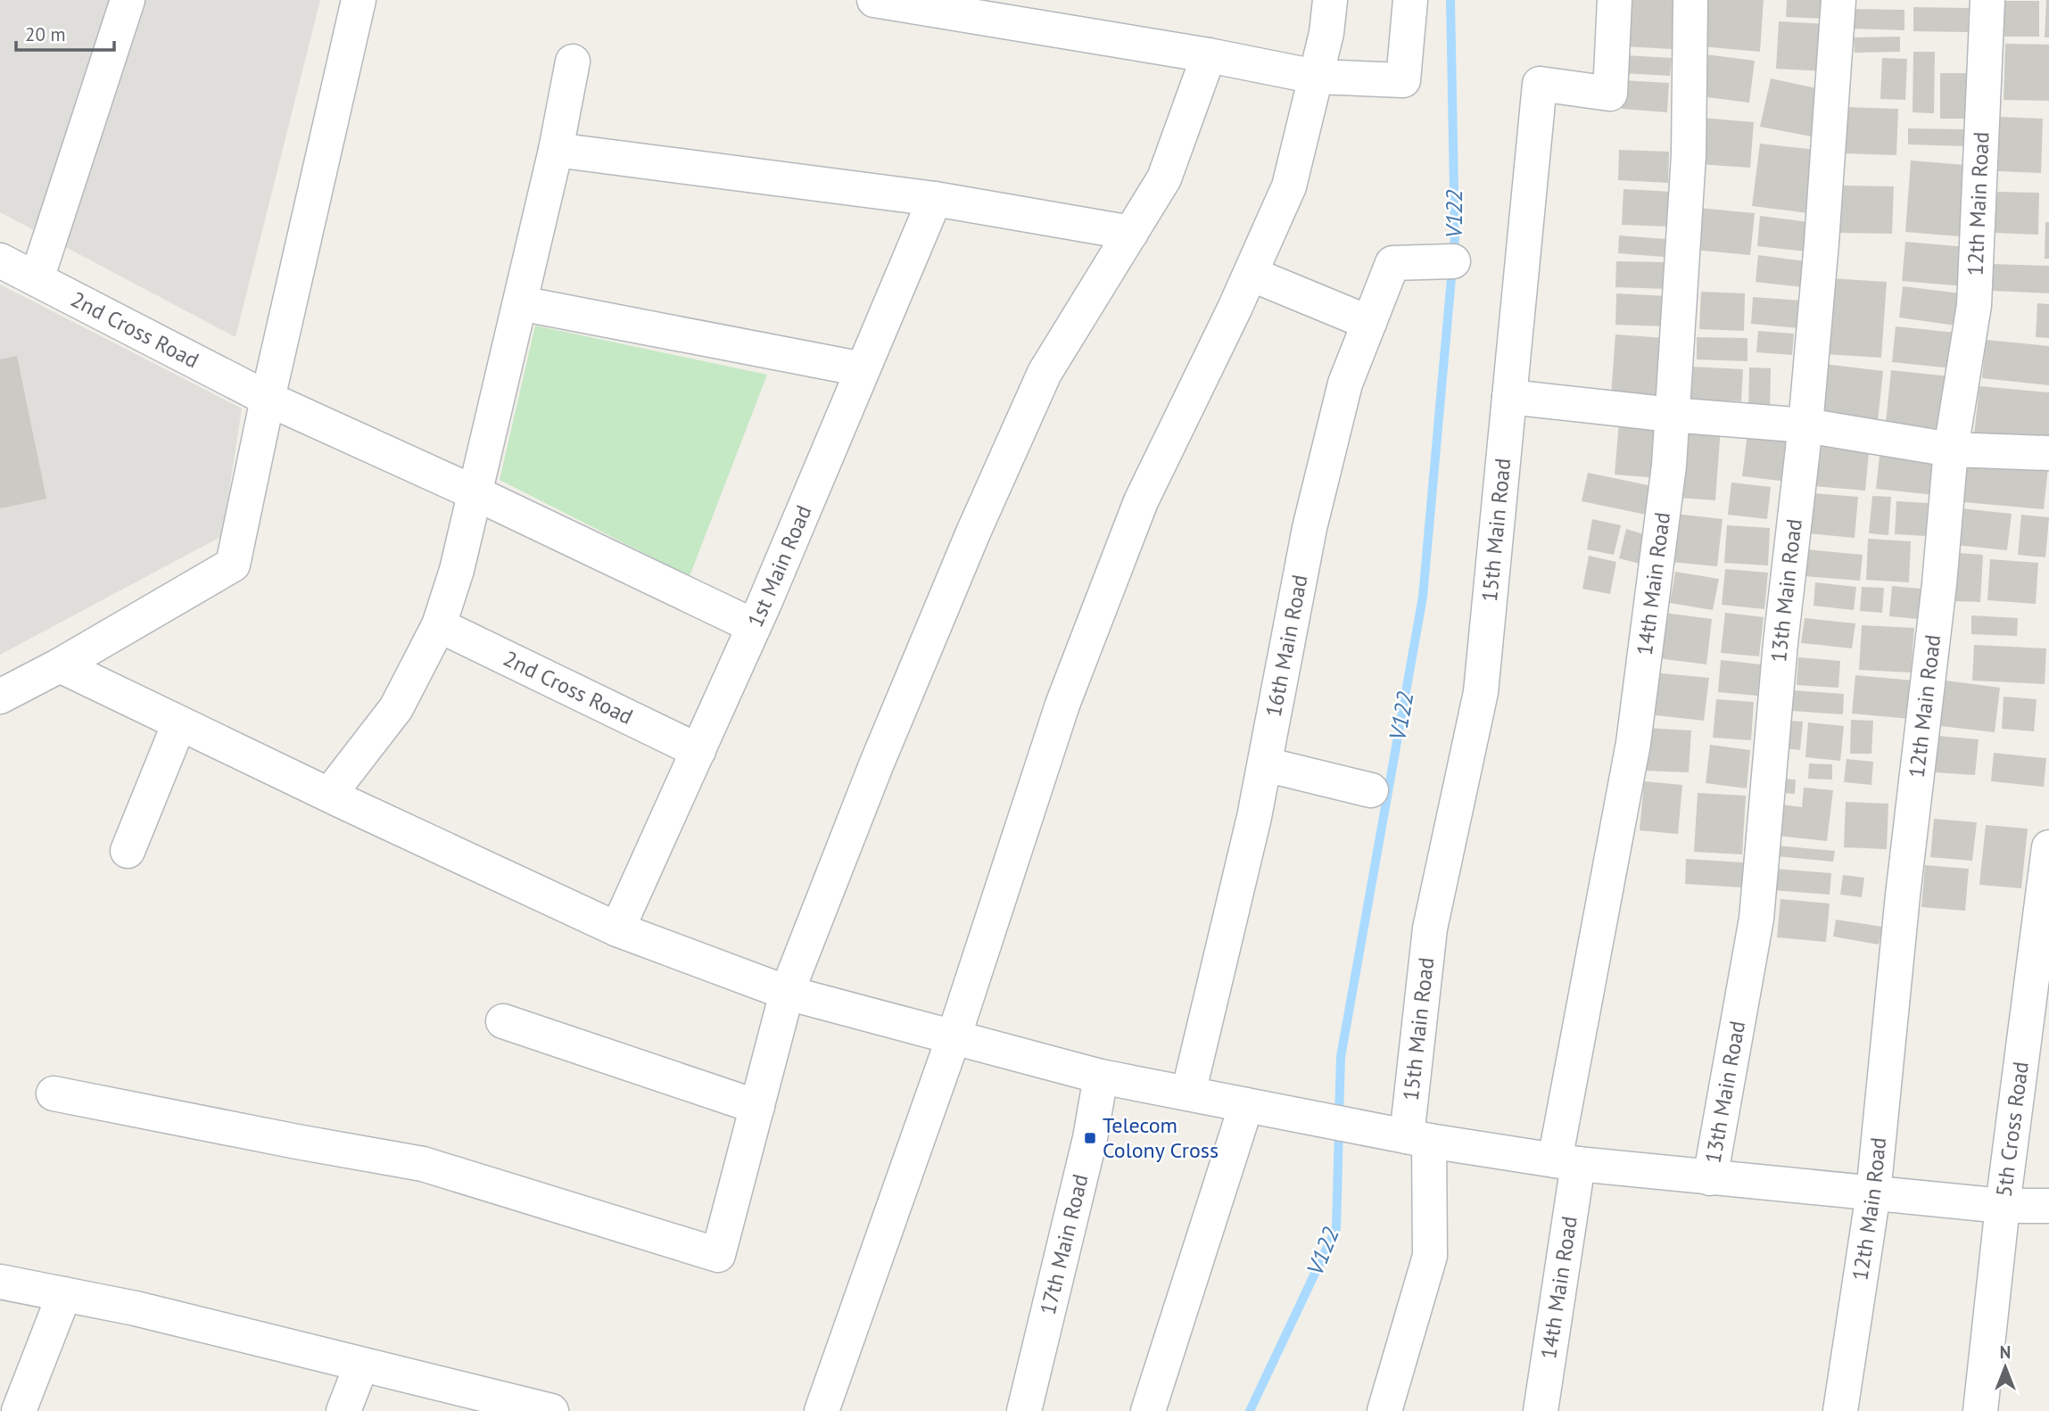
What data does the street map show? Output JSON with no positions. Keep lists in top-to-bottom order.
{
  "streets": {
    "street": [
      "12th Main Road",
      "2nd Cross Road",
      "15th Main Road",
      "1st Main Road",
      "14th Main Road",
      "13th Main Road",
      "16th Main Road",
      "5th Cross Road",
      "17th Main Road"
    ]
  },
  "crossings": [
    ["2nd Cross Road", "1st Main Road"]
  ],
  "water": ["V122"],
  "places": {
    "transit": ["Telecom Colony Cross"]
  },
  "scale_bar": "20 m",
  "north": "top"
}
